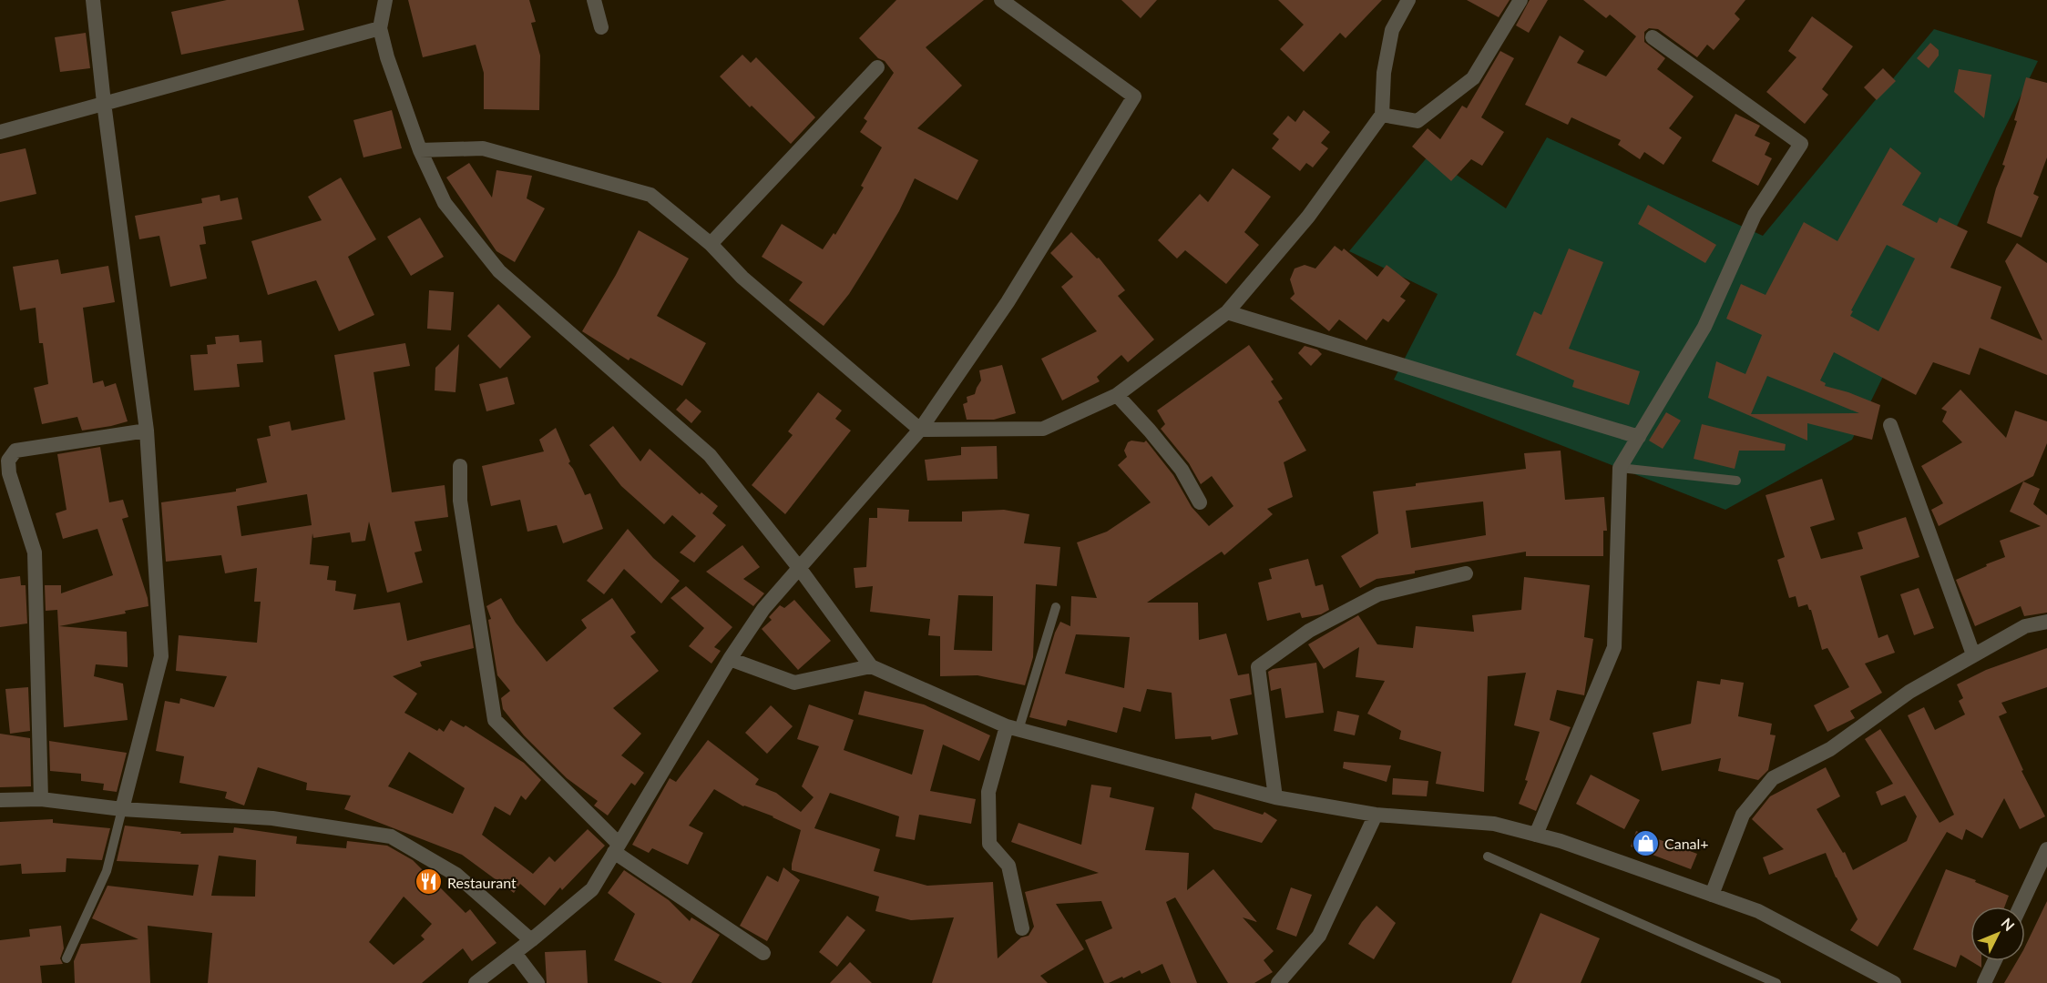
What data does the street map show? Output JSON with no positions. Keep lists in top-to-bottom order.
{
  "places": {
    "shop": ["Canal+"],
    "restaurant": ["Restaurant"]
  },
  "north": "top right"
}
